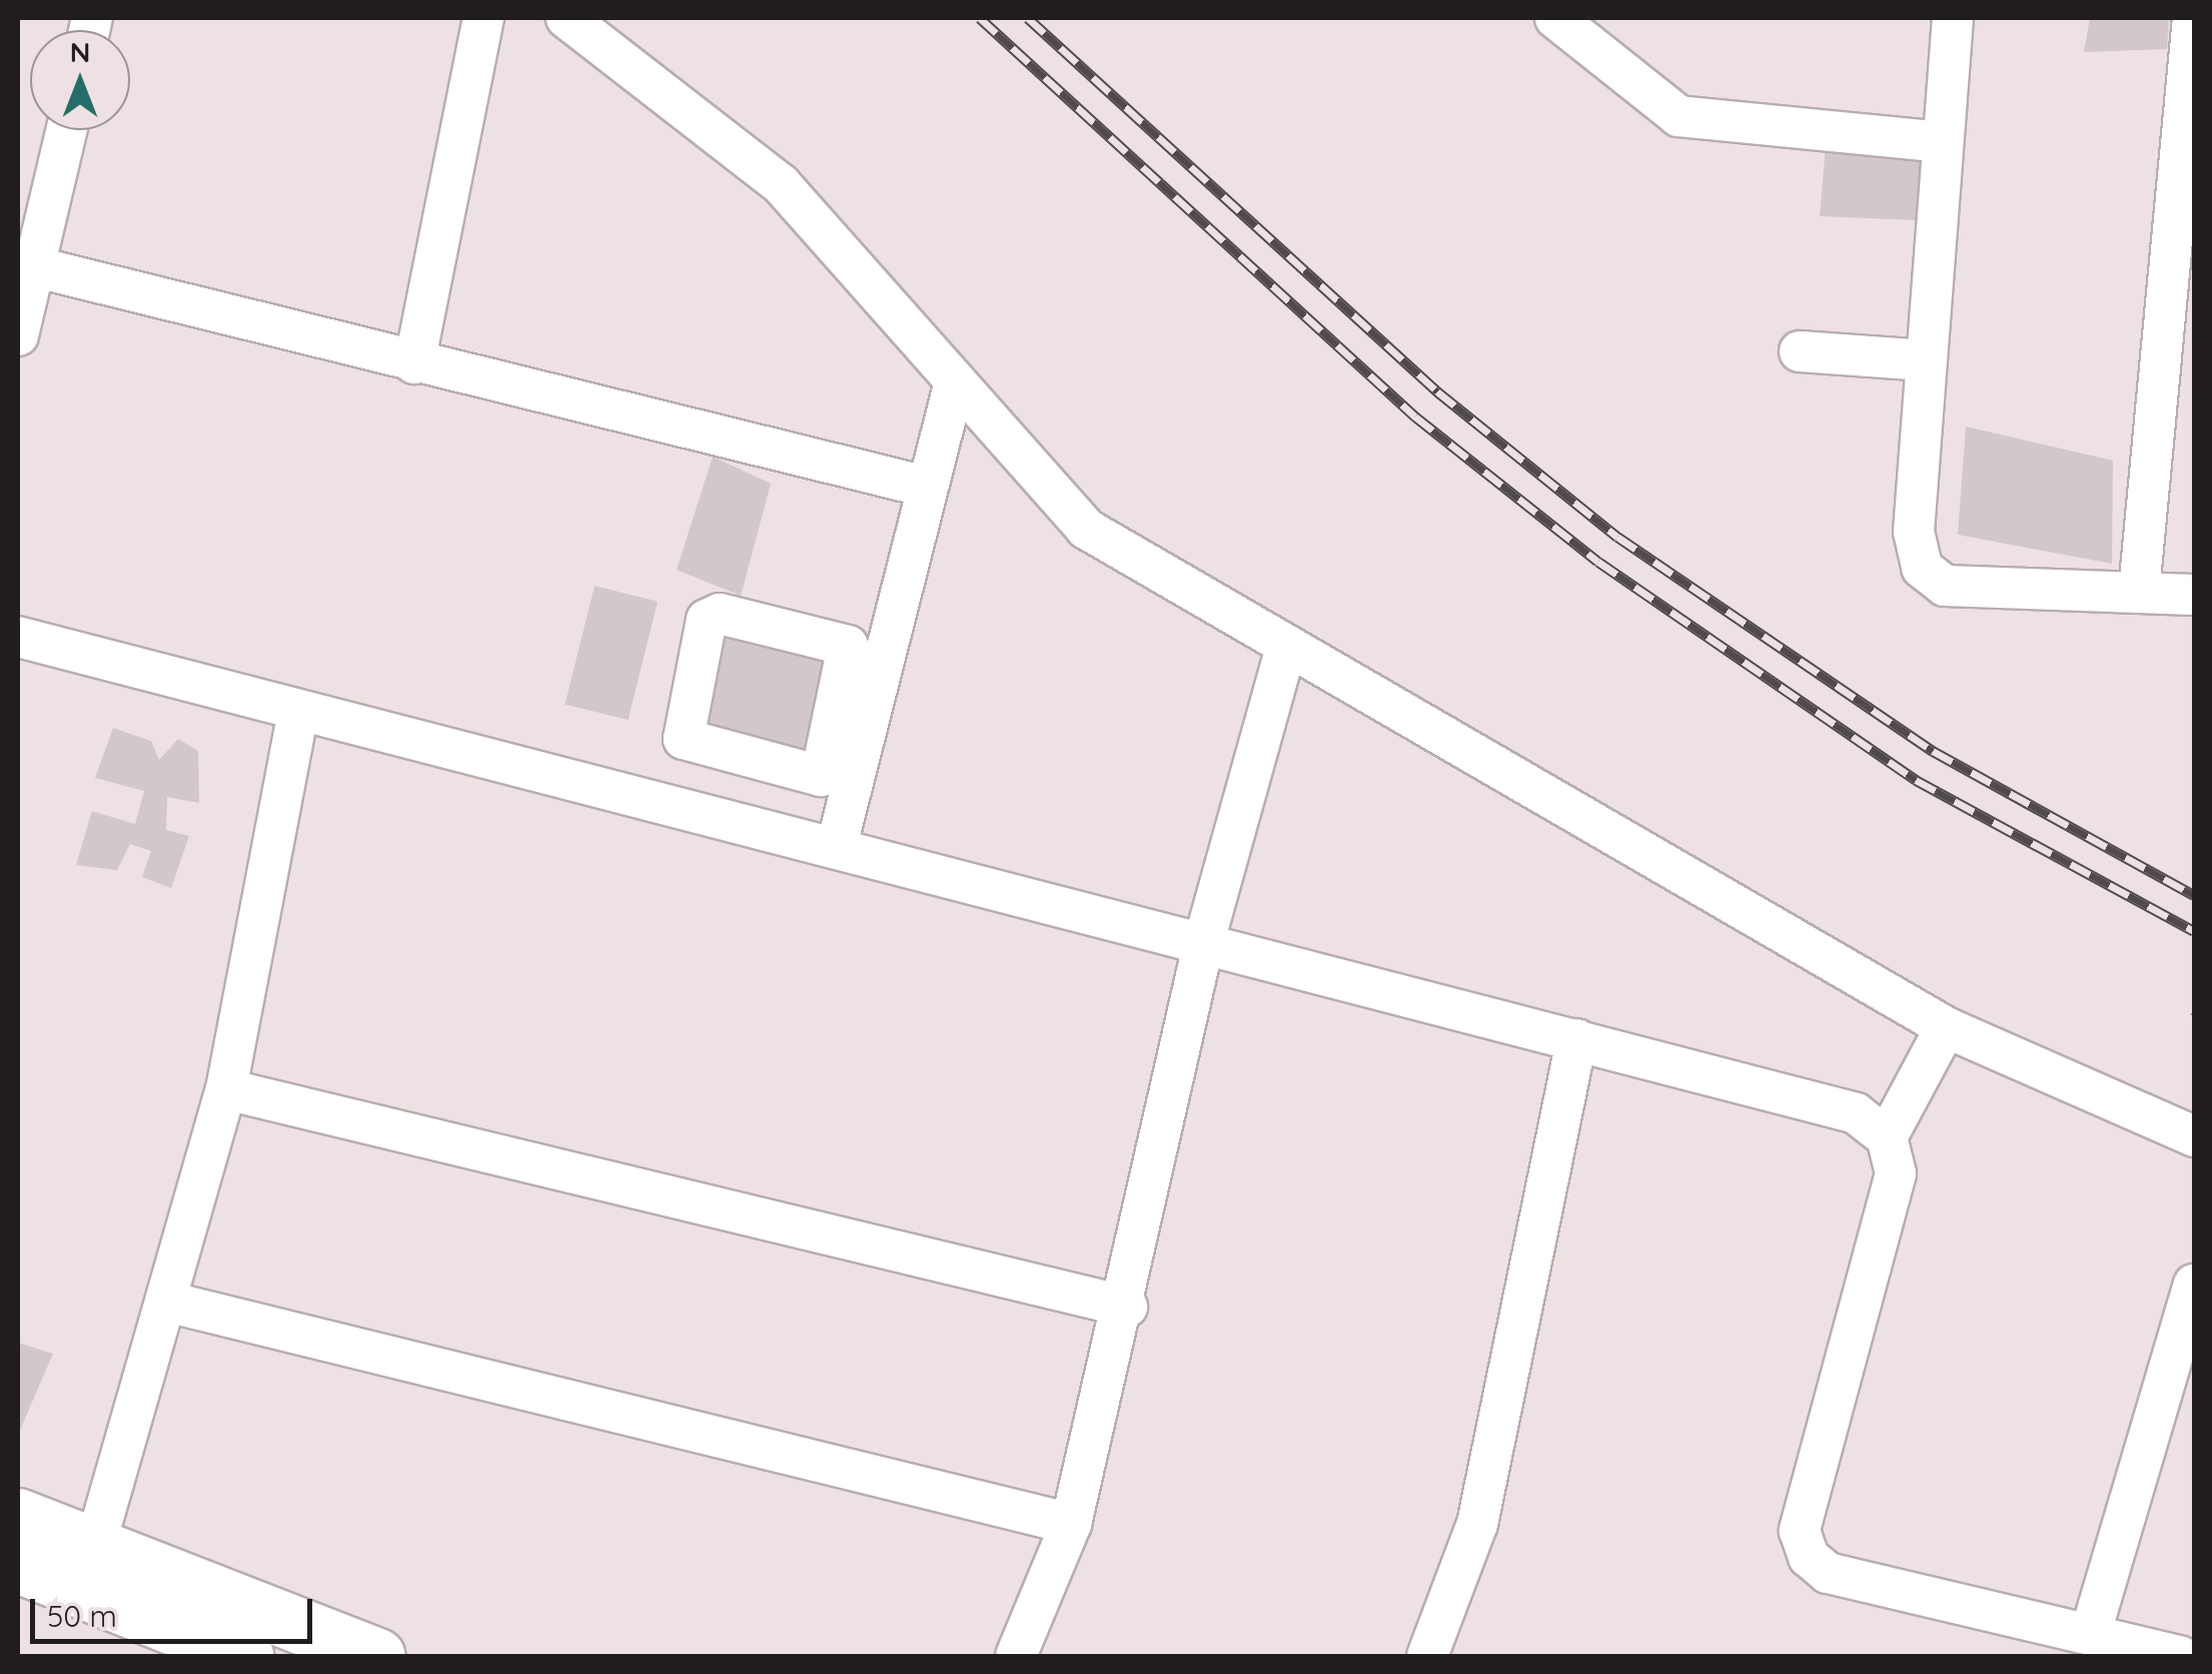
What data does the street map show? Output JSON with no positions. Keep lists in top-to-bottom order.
{
  "scale_bar": "50 m",
  "north": "top"
}
